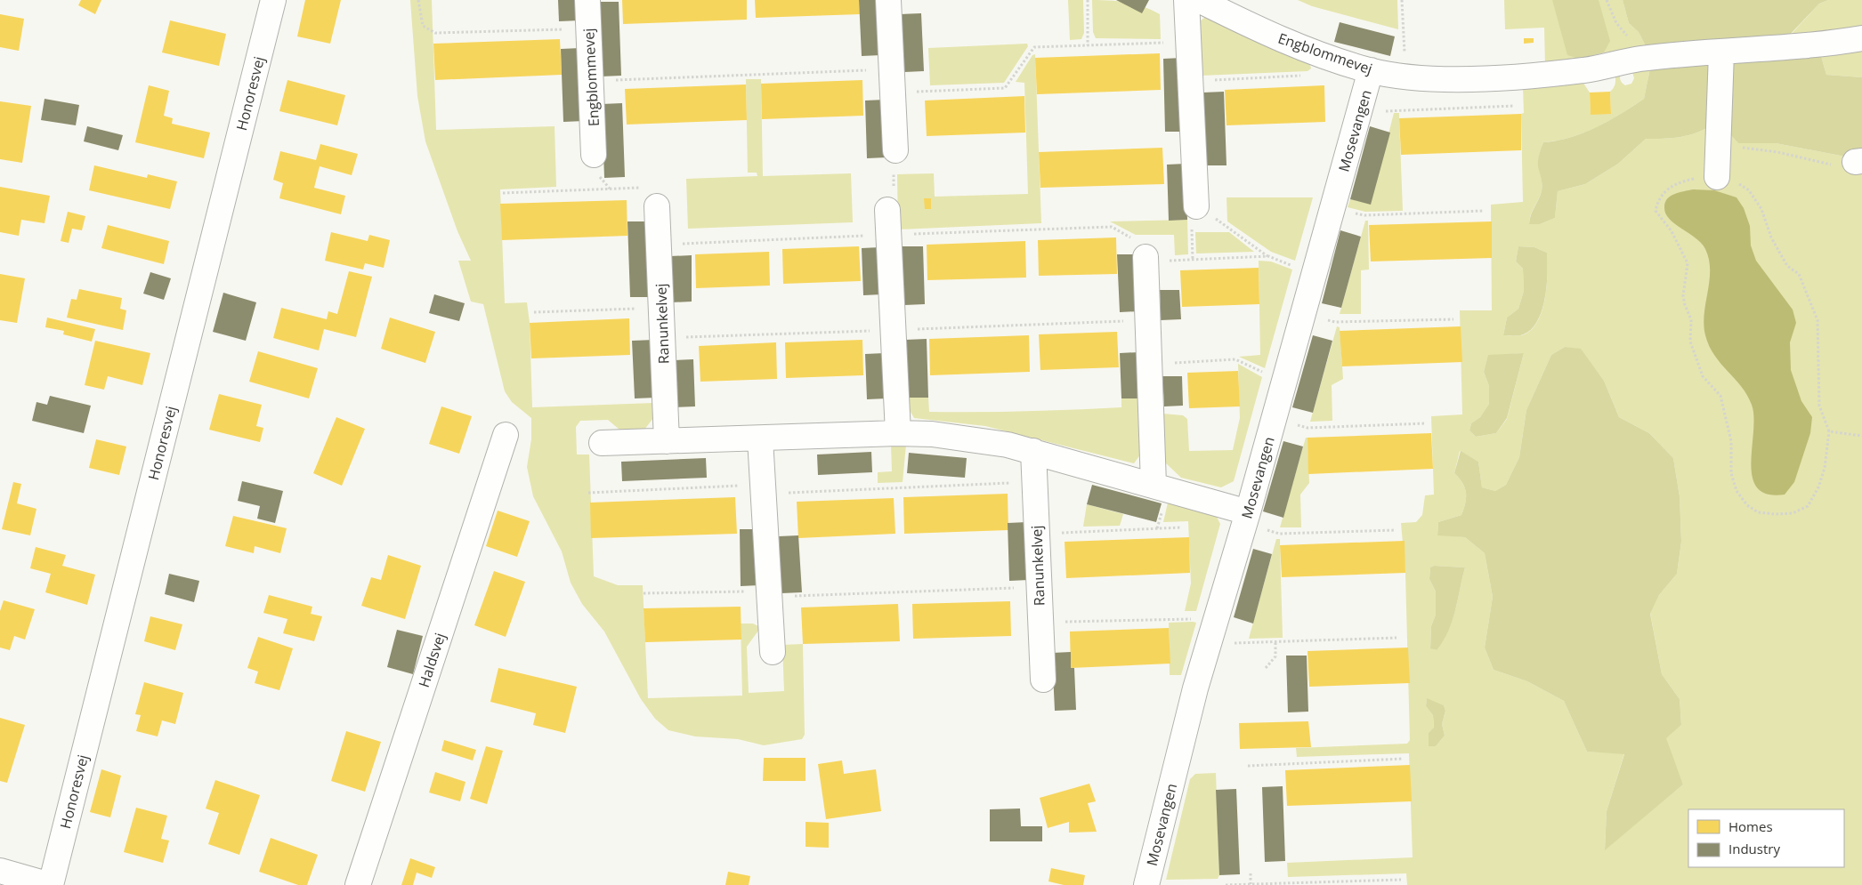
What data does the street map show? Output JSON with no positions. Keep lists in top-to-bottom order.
{
  "streets": {
    "street": [
      "Engblommevej",
      "Honoresvej",
      "Mosevangen",
      "Ranunkelvej",
      "Haldsvej"
    ]
  },
  "crossings": [
    ["Engblommevej", "Mosevangen"]
  ],
  "legend": ["Homes", "Industry"]
}
